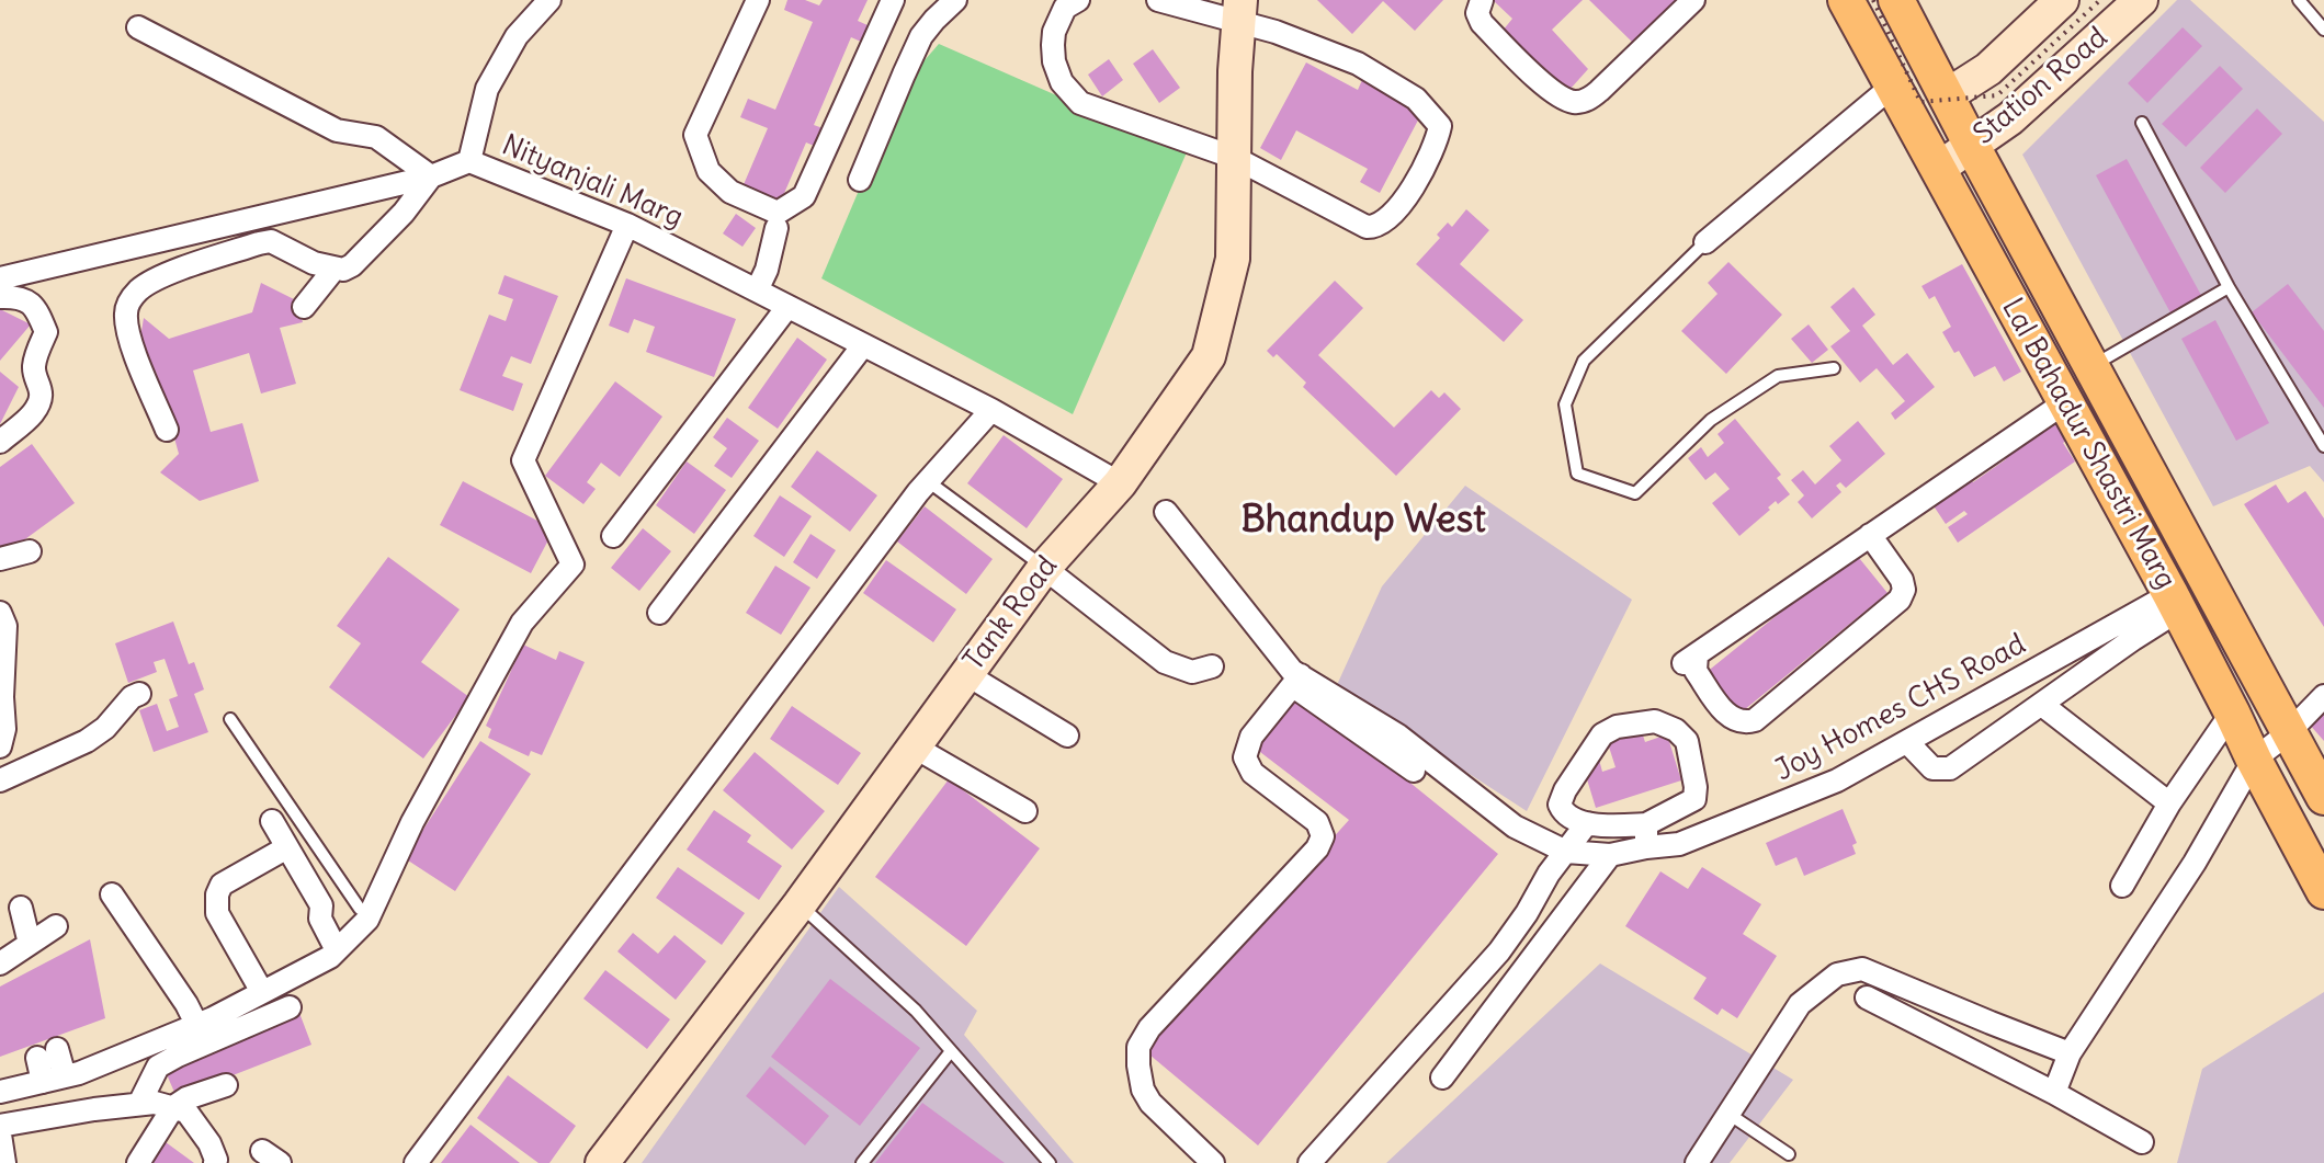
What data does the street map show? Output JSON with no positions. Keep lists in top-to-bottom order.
{
  "streets": {
    "main road": ["Lal Bahadur Shastri Marg"],
    "street": [
      "Station Road",
      "Nityanjali Marg",
      "Tank Road",
      "Joy Homes CHS Road"
    ]
  },
  "crossings": [
    ["Station Road", "Lal Bahadur Shastri Marg"],
    ["Nityanjali Marg", "Tank Road"],
    ["Lal Bahadur Shastri Marg", "Joy Homes CHS Road"]
  ],
  "districts": ["Bhandup West"]
}
